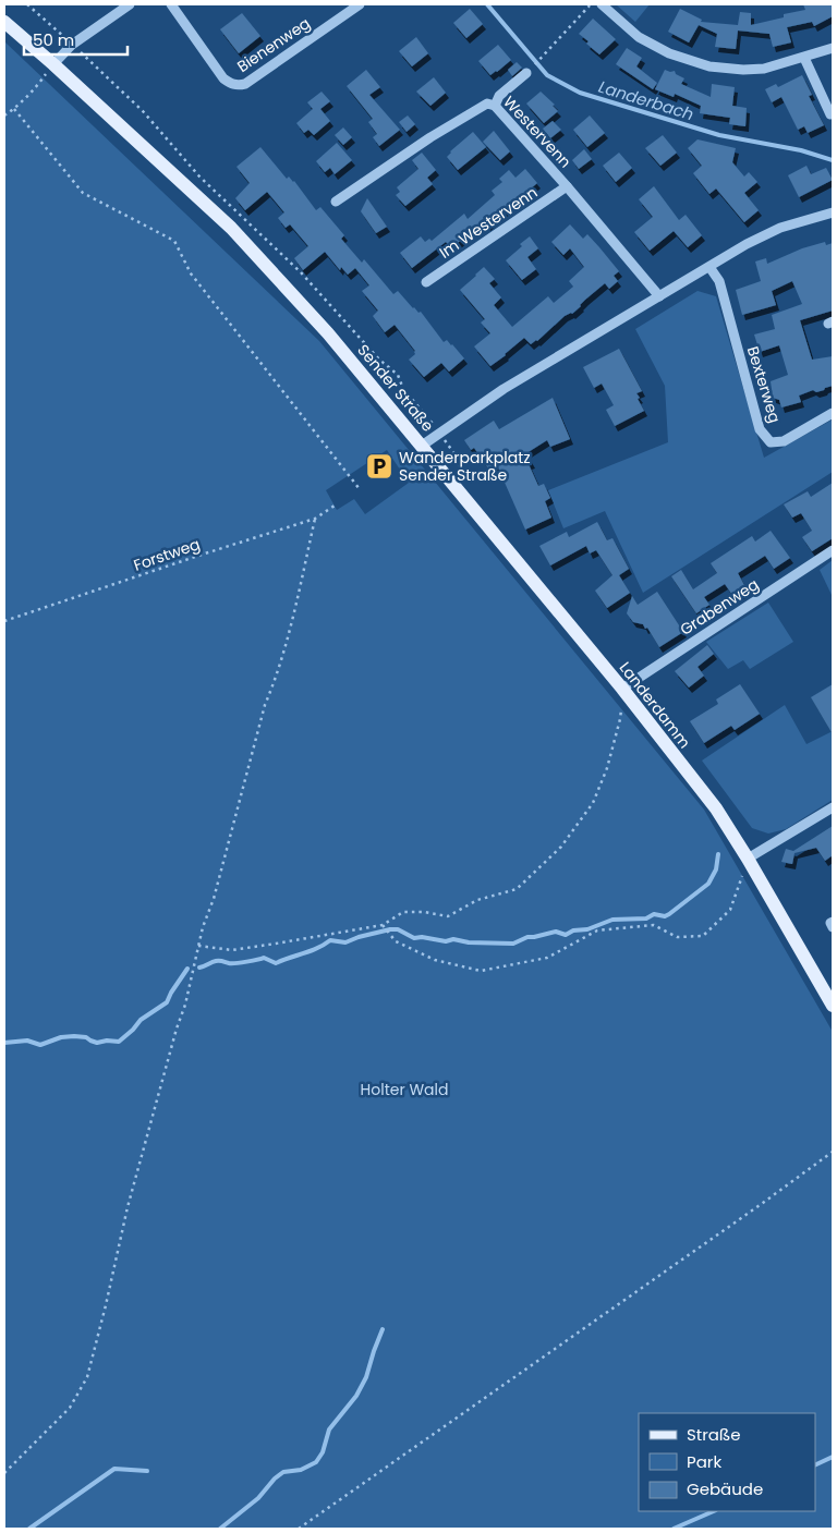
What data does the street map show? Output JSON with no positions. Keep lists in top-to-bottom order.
{
  "streets": {
    "main road": ["Sender Straße", "Landerdamm"],
    "street": [
      "Bienenweg",
      "Westervenn",
      "Im Westervenn",
      "Bexterweg",
      "Grabenweg"
    ],
    "path": ["Forstweg"]
  },
  "crossings": [
    ["Westervenn", "Im Westervenn"],
    ["Westervenn", "Sender Straße"],
    ["Bexterweg", "Sender Straße"],
    ["Sender Straße", "Landerdamm"],
    ["Grabenweg", "Landerdamm"]
  ],
  "water": ["Landerbach"],
  "parks": ["Holter Wald"],
  "places": {
    "parking": ["Wanderparkplatz Sender Straße"]
  },
  "legend": ["Straße", "Park", "Gebäude"],
  "scale_bar": "50 m"
}
